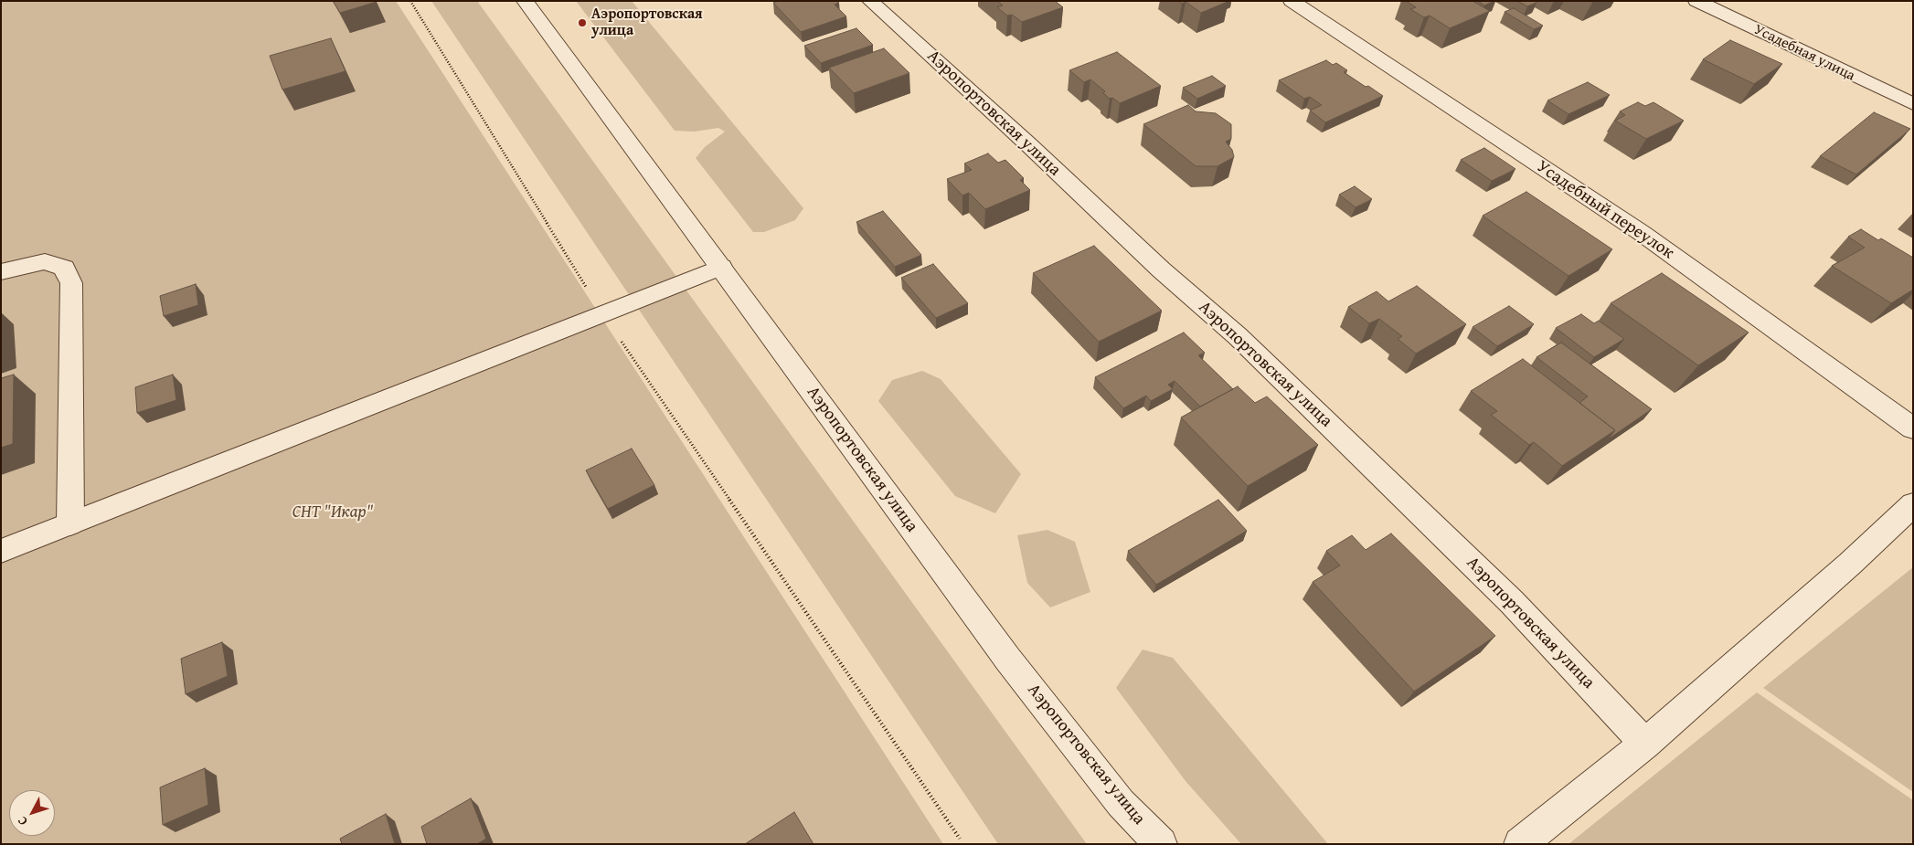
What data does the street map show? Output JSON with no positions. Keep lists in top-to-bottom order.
{
  "streets": {
    "street": ["Усадебная улица", "Аэропортовская улица", "Усадебный переулок"]
  },
  "parks": ["СНТ \"Икар\""],
  "places": ["Аэропортовская улица"],
  "north": "bottom left"
}
